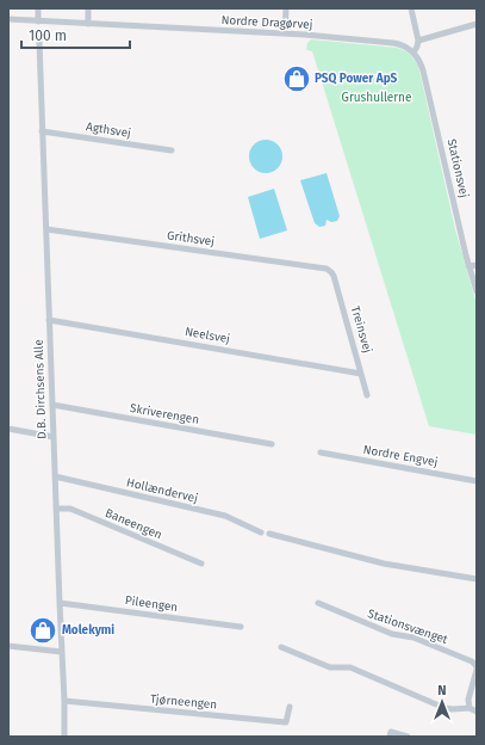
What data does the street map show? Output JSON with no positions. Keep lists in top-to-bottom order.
{
  "streets": {
    "street": [
      "Nordre Dragørvej",
      "Agthsvej",
      "Stationsvej",
      "Grithsvej",
      "Treinsvej",
      "Neelsvej",
      "D.B. Dirchsens Alle",
      "Skriverengen",
      "Nordre Engvej",
      "Hollændervej",
      "Baneengen",
      "Pileengen",
      "Stationsvænget",
      "Tjørneengen"
    ]
  },
  "crossings": [
    ["Nordre Dragørvej", "Stationsvej"],
    ["Agthsvej", "D.B. Dirchsens Alle"],
    ["Grithsvej", "Treinsvej"],
    ["Grithsvej", "D.B. Dirchsens Alle"],
    ["Treinsvej", "Neelsvej"],
    ["Neelsvej", "D.B. Dirchsens Alle"],
    ["D.B. Dirchsens Alle", "Skriverengen"],
    ["D.B. Dirchsens Alle", "Hollændervej"],
    ["D.B. Dirchsens Alle", "Baneengen"],
    ["D.B. Dirchsens Alle", "Pileengen"],
    ["D.B. Dirchsens Alle", "Tjørneengen"]
  ],
  "parks": ["Grushullerne"],
  "places": {
    "shop": ["PSQ Power ApS", "Molekymi"]
  },
  "scale_bar": "100 m",
  "north": "top"
}
